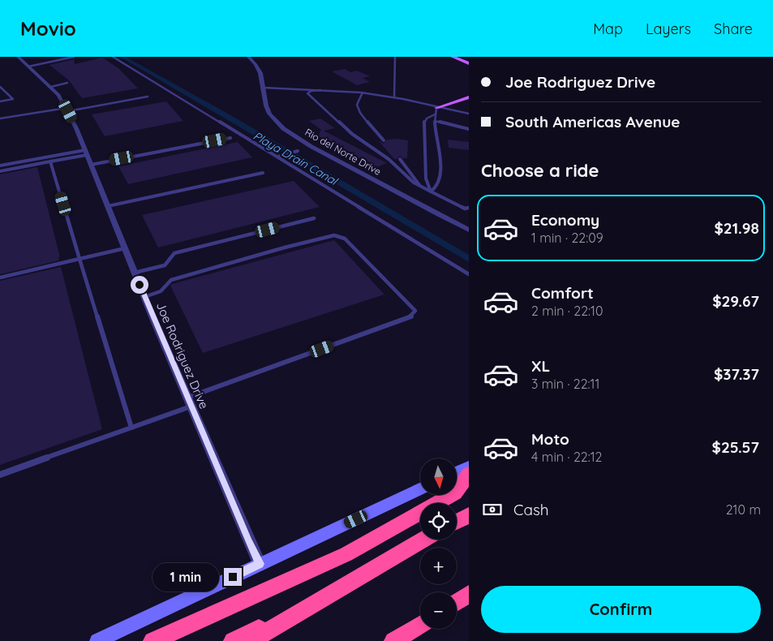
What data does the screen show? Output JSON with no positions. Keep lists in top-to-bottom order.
{
  "streets": {
    "street": ["Rio del Norte Drive", "Joe Rodriguez Drive"]
  },
  "water": ["Playa Drain Canal"],
  "north": "bottom",
  "page": {
    "header": "Movio",
    "nav": ["Map", "Layers", "Share"],
    "banner": ["Joe Rodriguez Drive", "South Americas Avenue"],
    "heading": "Choose a ride",
    "list": [
      {
        "name": "Economy",
        "note": "1 min · 22:09",
        "value": "$21.98"
      },
      {
        "name": "Comfort",
        "note": "2 min · 22:10",
        "value": "$29.67"
      },
      {
        "name": "XL",
        "note": "3 min · 22:11",
        "value": "$37.37"
      },
      {
        "name": "Moto",
        "note": "4 min · 22:12",
        "value": "$25.57"
      }
    ],
    "map_buttons": ["+", "−"],
    "pay": ["Cash", "210 m"],
    "bubble": "1 min",
    "buttons": "Confirm"
  }
}
